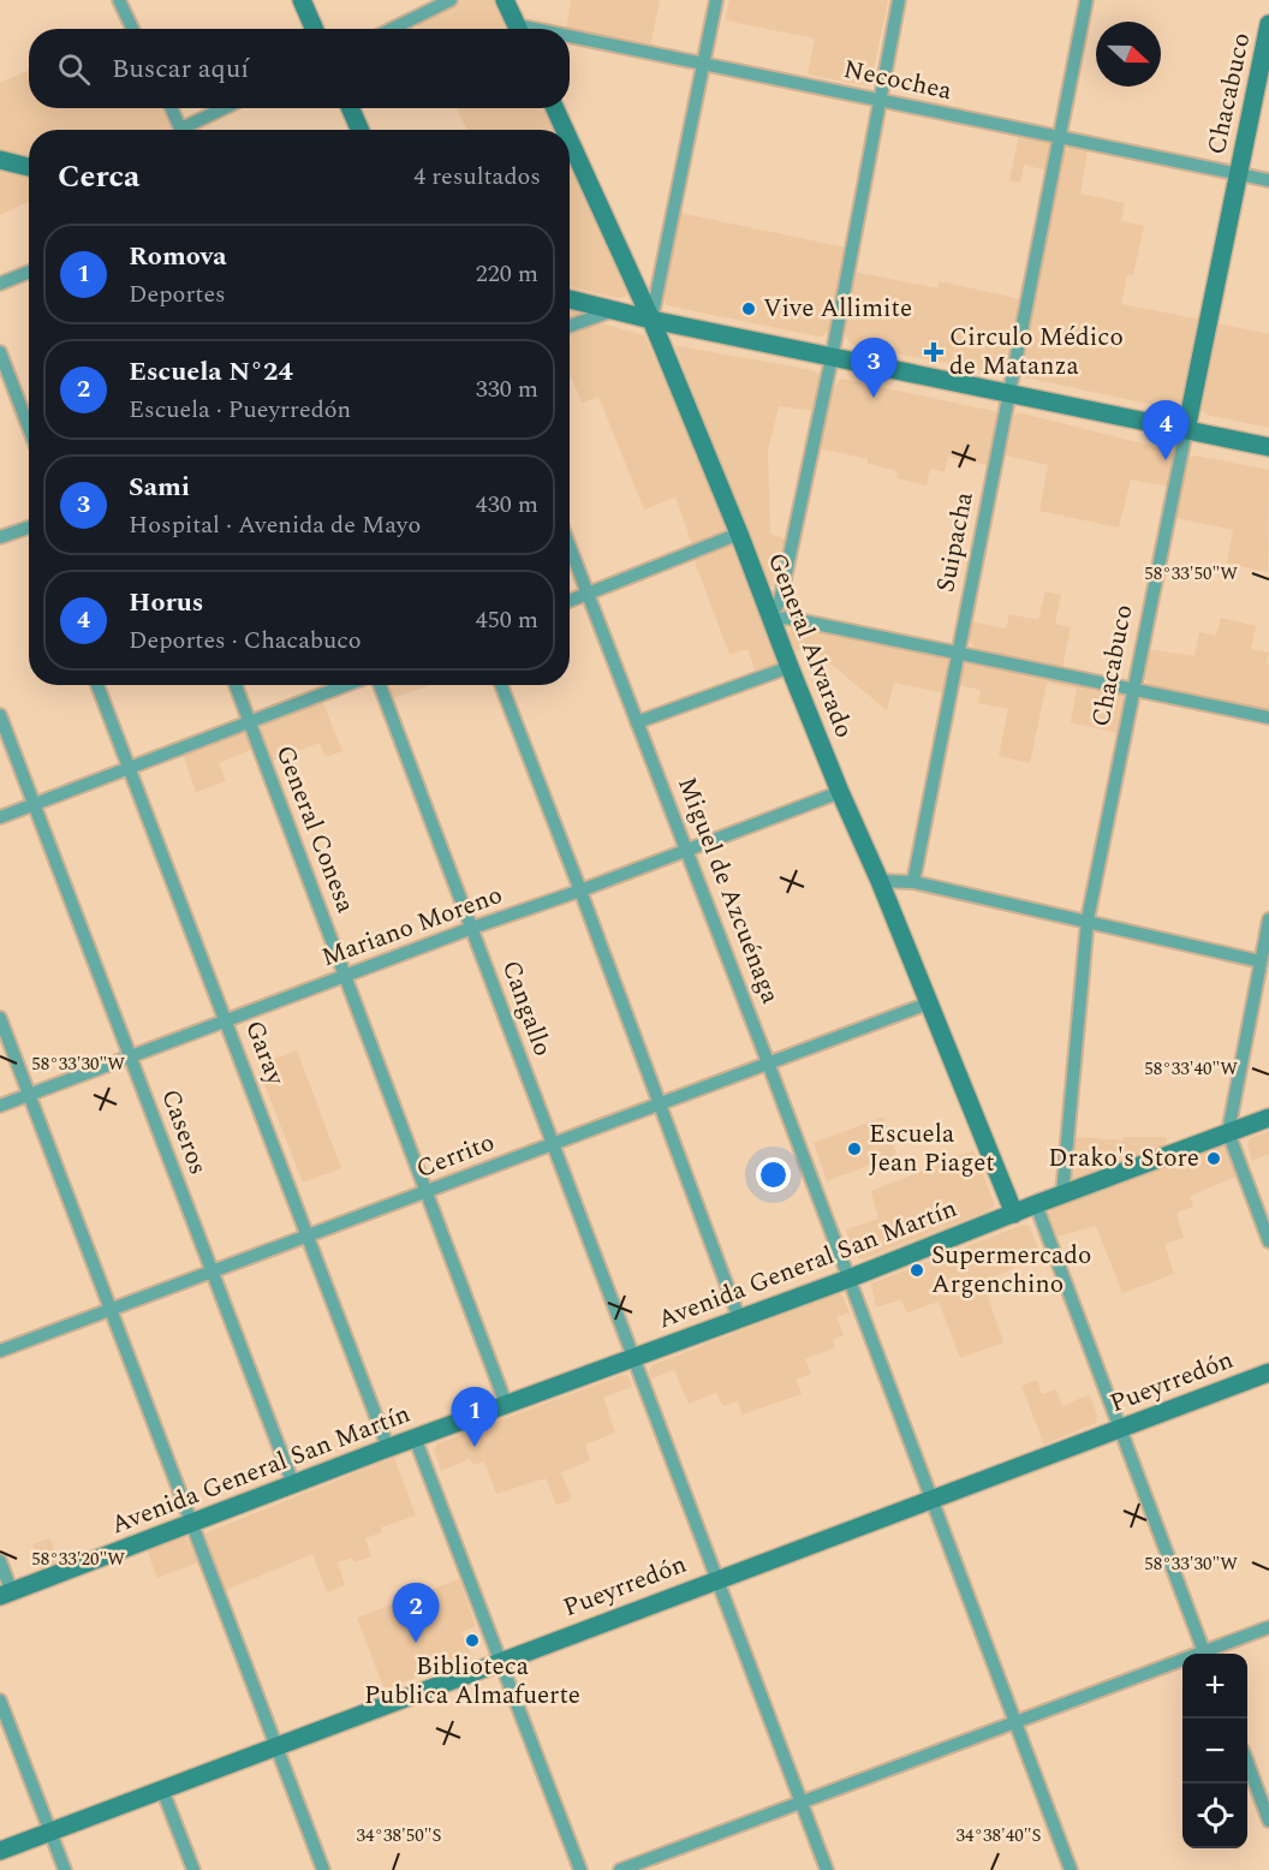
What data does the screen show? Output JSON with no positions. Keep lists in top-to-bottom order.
{
  "streets": {
    "street": [
      "Necochea",
      "Chacabuco",
      "Suipacha",
      "General Alvarado",
      "General Conesa",
      "Miguel de Azcuénaga",
      "Mariano Moreno",
      "Cangallo",
      "Garay",
      "Caseros",
      "Cerrito",
      "Avenida General San Martín",
      "Pueyrredón"
    ]
  },
  "crossings": [
    ["Necochea", "Chacabuco"],
    ["Necochea", "Suipacha"],
    ["Chacabuco", "Avenida General San Martín"],
    ["General Alvarado", "Mariano Moreno"],
    ["General Alvarado", "Cerrito"],
    ["General Alvarado", "Avenida General San Martín"],
    ["General Conesa", "Mariano Moreno"],
    ["General Conesa", "Cerrito"],
    ["General Conesa", "Avenida General San Martín"],
    ["Miguel de Azcuénaga", "Mariano Moreno"],
    ["Miguel de Azcuénaga", "Cerrito"],
    ["Miguel de Azcuénaga", "Avenida General San Martín"],
    ["Miguel de Azcuénaga", "Pueyrredón"],
    ["Mariano Moreno", "Cangallo"],
    ["Mariano Moreno", "Garay"],
    ["Mariano Moreno", "Caseros"],
    ["Cangallo", "Cerrito"],
    ["Cangallo", "Avenida General San Martín"],
    ["Cangallo", "Pueyrredón"],
    ["Garay", "Cerrito"],
    ["Garay", "Avenida General San Martín"],
    ["Caseros", "Cerrito"],
    ["Caseros", "Avenida General San Martín"]
  ],
  "places": {
    "other": [
      "Vive Allimite",
      "Escuela Jean Piaget",
      "Drako's Store",
      "Supermercado Argenchino",
      "Biblioteca Publica Almafuerte"
    ],
    "health": ["Circulo Médico de Matanza"]
  },
  "north": "right",
  "page": {
    "search": "Buscar aquí",
    "heading": ["Cerca", "4 resultados"],
    "list": [
      {
        "mark": "1",
        "name": "Romova",
        "note": "Deportes",
        "value": "220 m"
      },
      {
        "mark": "2",
        "name": "Escuela N°24",
        "note": "Escuela · Pueyrredón",
        "value": "330 m"
      },
      {
        "mark": "3",
        "name": "Sami",
        "note": "Hospital · Avenida de Mayo",
        "value": "430 m"
      },
      {
        "mark": "4",
        "name": "Horus",
        "note": "Deportes · Chacabuco",
        "value": "450 m"
      }
    ],
    "pins": [
      "3",
      "4",
      "1",
      "2"
    ],
    "map_buttons": ["+", "−"]
  },
  "coordinates": [
    "58°33'50\"W",
    "58°33'30\"W",
    "58°33'40\"W",
    "58°33'20\"W",
    "34°38'50\"S",
    "34°38'40\"S"
  ]
}
